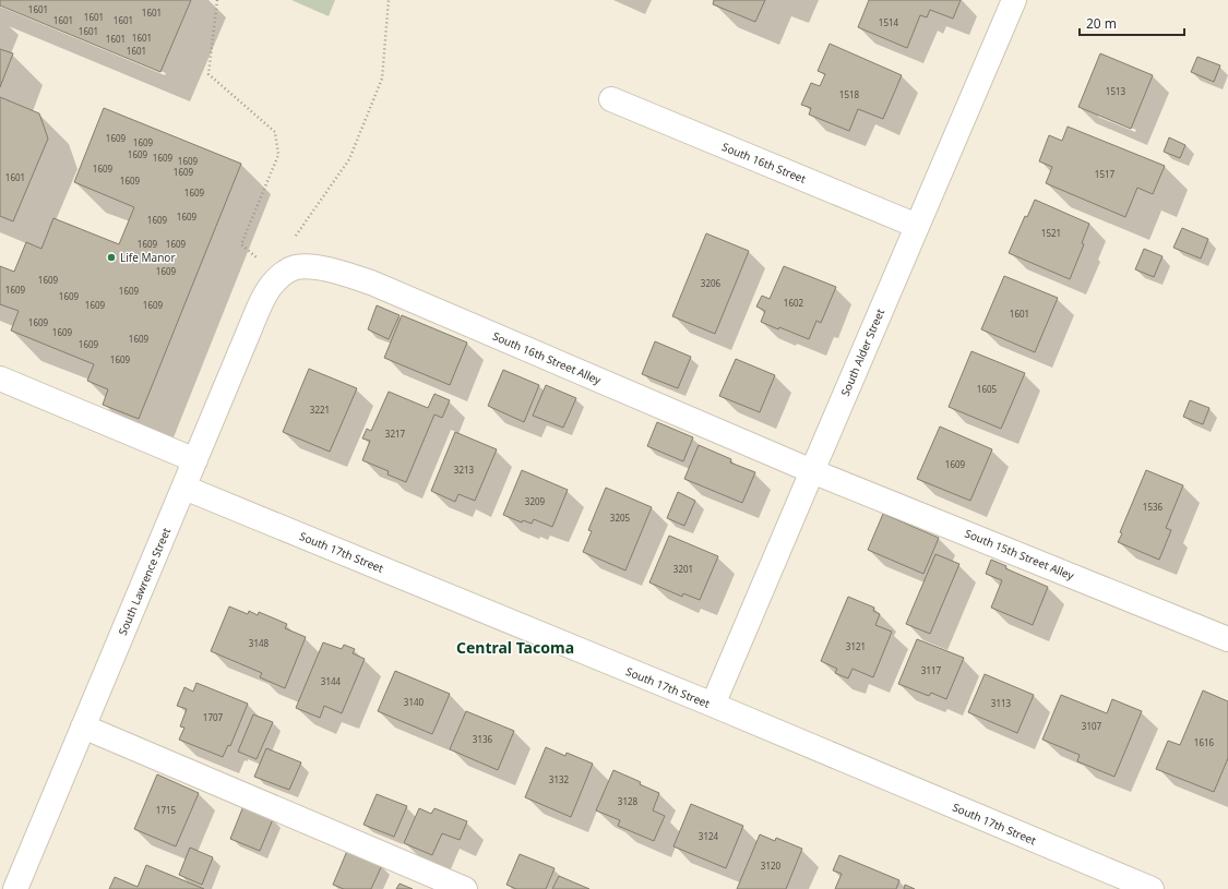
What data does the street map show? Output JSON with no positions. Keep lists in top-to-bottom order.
{
  "streets": {
    "street": [
      "South 16th Street",
      "South Alder Street",
      "South 16th Street Alley",
      "South 17th Street",
      "South 15th Street Alley",
      "South Lawrence Street"
    ]
  },
  "crossings": [
    ["South 16th Street", "South Alder Street"],
    ["South Alder Street", "South 16th Street Alley"],
    ["South Alder Street", "South 17th Street"],
    ["South Alder Street", "South 15th Street Alley"],
    ["South 16th Street Alley", "South 15th Street Alley"],
    ["South 16th Street Alley", "South Lawrence Street"],
    ["South 17th Street", "South Lawrence Street"]
  ],
  "districts": ["Central Tacoma"],
  "places": ["Life Manor"],
  "house_numbers": [
    "1601",
    "1601",
    "1601",
    "1601",
    "1601",
    "1514",
    "1601",
    "1601",
    "1601",
    "1601",
    "1513",
    "1518",
    "1609",
    "1609",
    "1609",
    "1609",
    "1609",
    "1609",
    "1609",
    "1517",
    "1601",
    "1609",
    "1609",
    "1609",
    "1609",
    "1521",
    "1609",
    "1609",
    "1609",
    "1609",
    "3206",
    "1609",
    "1609",
    "1609",
    "1602",
    "1609",
    "1609",
    "1601",
    "1609",
    "1609",
    "1609",
    "1609",
    "1609",
    "1605",
    "3221",
    "3217",
    "1609",
    "3213",
    "3209",
    "1536",
    "3205",
    "3201",
    "3148",
    "3121",
    "3117",
    "3144",
    "3140",
    "3113",
    "1707",
    "3107",
    "3136",
    "1616",
    "3132",
    "3128",
    "1715",
    "3124",
    "3120"
  ],
  "scale_bar": "20 m"
}
